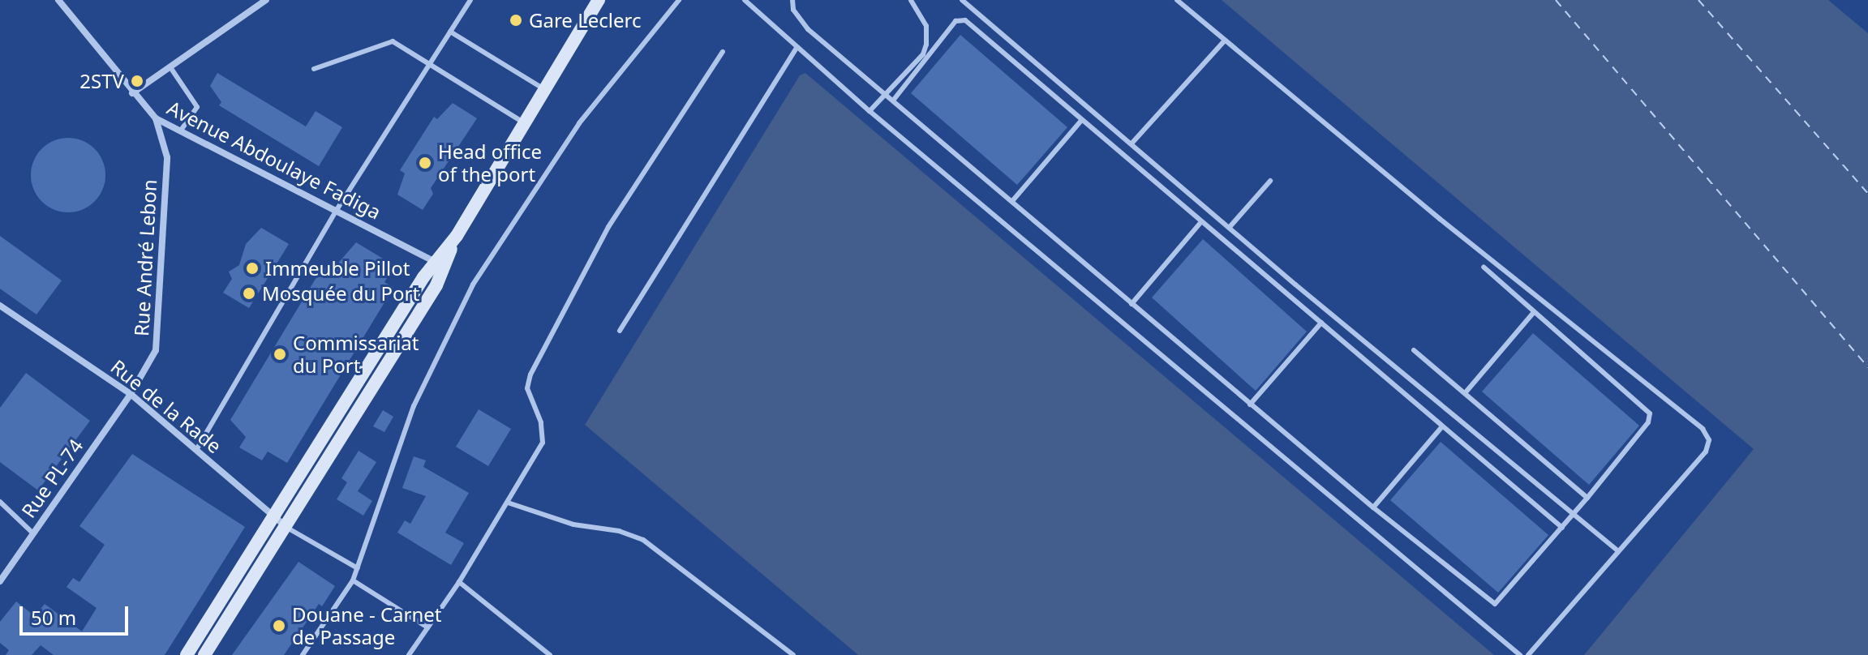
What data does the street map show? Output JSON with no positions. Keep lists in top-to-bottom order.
{
  "streets": {
    "street": [
      "Avenue Abdoulaye Fadiga",
      "Rue André Lebon",
      "Rue de la Rade",
      "Rue PL-74"
    ]
  },
  "crossings": [
    ["Avenue Abdoulaye Fadiga", "Rue André Lebon"],
    ["Rue André Lebon", "Rue de la Rade"],
    ["Rue André Lebon", "Rue PL-74"],
    ["Rue de la Rade", "Rue PL-74"]
  ],
  "places": [
    "Gare Leclerc",
    "2STV",
    "Head office of the port",
    "Immeuble Pillot",
    "Mosquée du Port",
    "Commissariat du Port",
    "Douane - Carnet de Passage"
  ],
  "scale_bar": "50 m"
}
